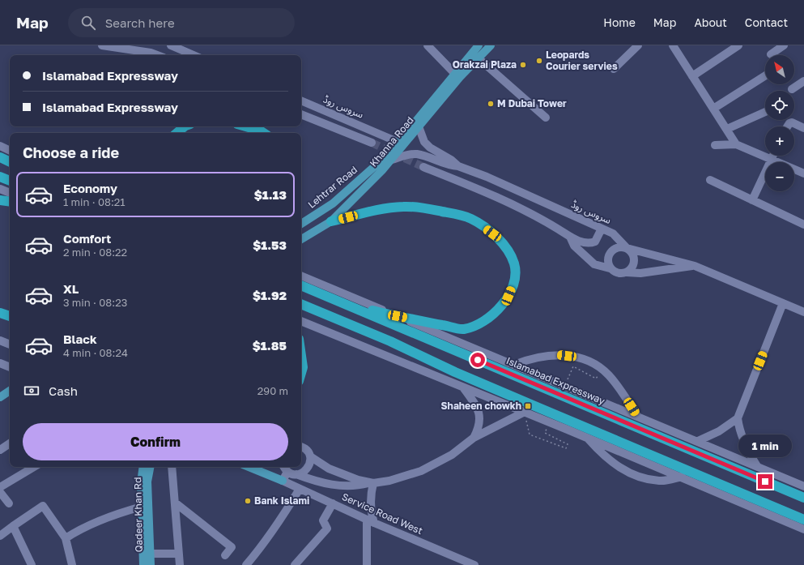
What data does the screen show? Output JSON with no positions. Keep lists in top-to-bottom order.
{
  "streets": {
    "highway": ["Islamabad Expressway"],
    "main road": ["Khanna Road", "Lehtrar Road", "Qadeer Khan Rd"],
    "street": ["سروس روڈ", "Service Road West"]
  },
  "crossings": [
    ["سروس روڈ", "Khanna Road"],
    ["سروس روڈ", "Lehtrar Road"]
  ],
  "places": {
    "other": [
      "Leopards Courier servies",
      "Orakzai Plaza",
      "M Dubai Tower",
      "Bank Islami"
    ],
    "transit": ["Shaheen chowkh"]
  },
  "north": "top left",
  "page": {
    "header": "Map",
    "search": "Search here",
    "nav": [
      "Home",
      "Map",
      "About",
      "Contact"
    ],
    "map_buttons": ["+", "−"],
    "banner": ["Islamabad Expressway", "Islamabad Expressway"],
    "heading": "Choose a ride",
    "list": [
      {
        "name": "Economy",
        "note": "1 min · 08:21",
        "value": "$1.13"
      },
      {
        "name": "Comfort",
        "note": "2 min · 08:22",
        "value": "$1.53"
      },
      {
        "name": "XL",
        "note": "3 min · 08:23",
        "value": "$1.92"
      },
      {
        "name": "Black",
        "note": "4 min · 08:24",
        "value": "$1.85"
      }
    ],
    "pay": ["Cash", "290 m"],
    "buttons": "Confirm",
    "bubble": "1 min"
  }
}
